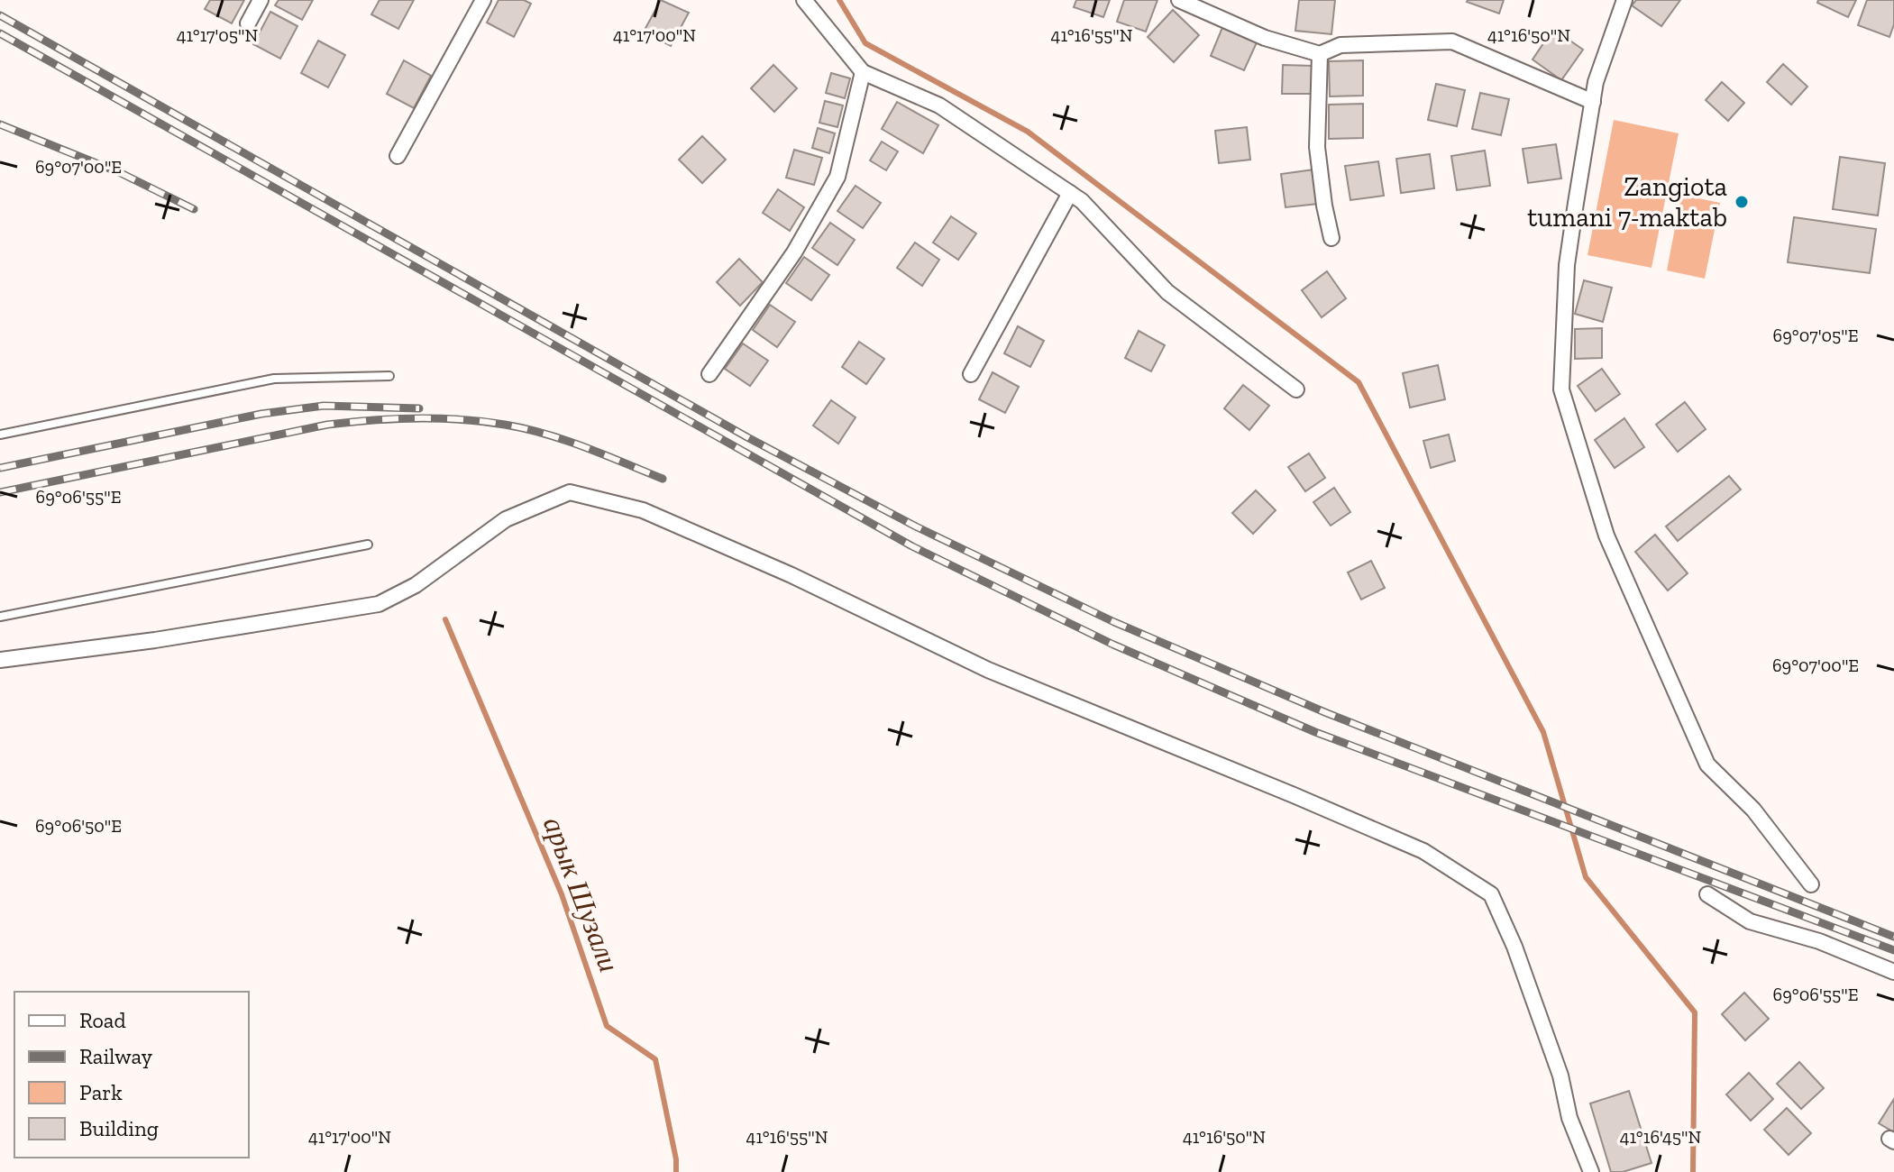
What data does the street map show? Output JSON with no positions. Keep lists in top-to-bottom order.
{
  "water": ["арык Шузали"],
  "places": ["Zangiota tumani 7-maktab"],
  "legend": [
    "Road",
    "Railway",
    "Park",
    "Building"
  ],
  "coordinates": [
    "41°16'50\"N",
    "41°17'05\"N",
    "41°17'00\"N",
    "41°16'55\"N",
    "69°07'00\"E",
    "69°07'05\"E",
    "69°06'55\"E",
    "69°06'50\"E",
    "41°16'45\"N"
  ]
}
